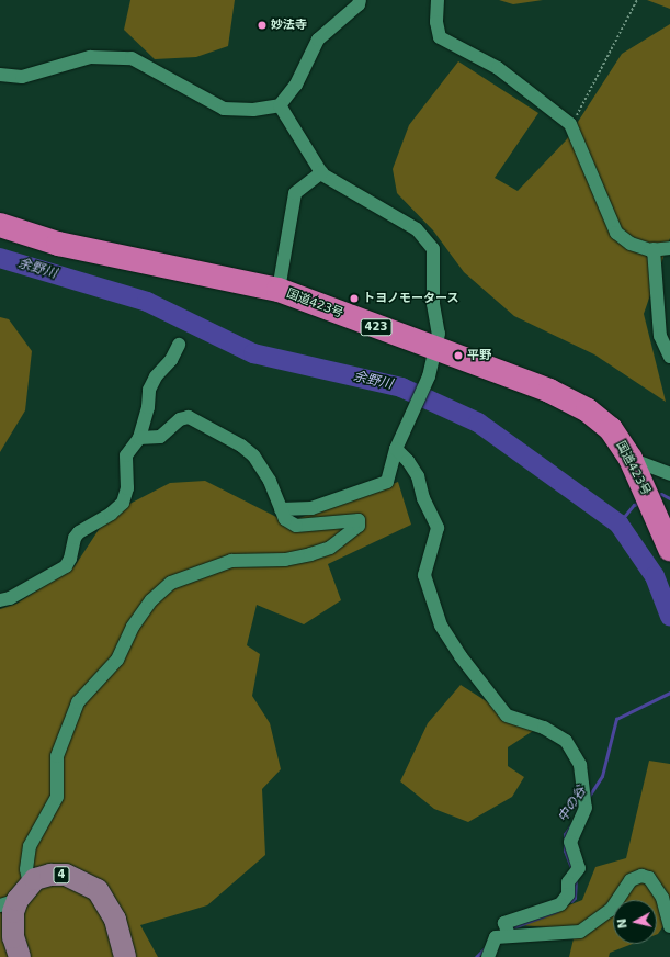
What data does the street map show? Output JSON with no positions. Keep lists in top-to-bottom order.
{
  "streets": {
    "highway": ["国道423号", "423"],
    "main road": ["4"]
  },
  "water": ["余野川", "中の谷"],
  "places": ["妙法寺", "トヨノモータース", "平野"],
  "north": "left"
}
